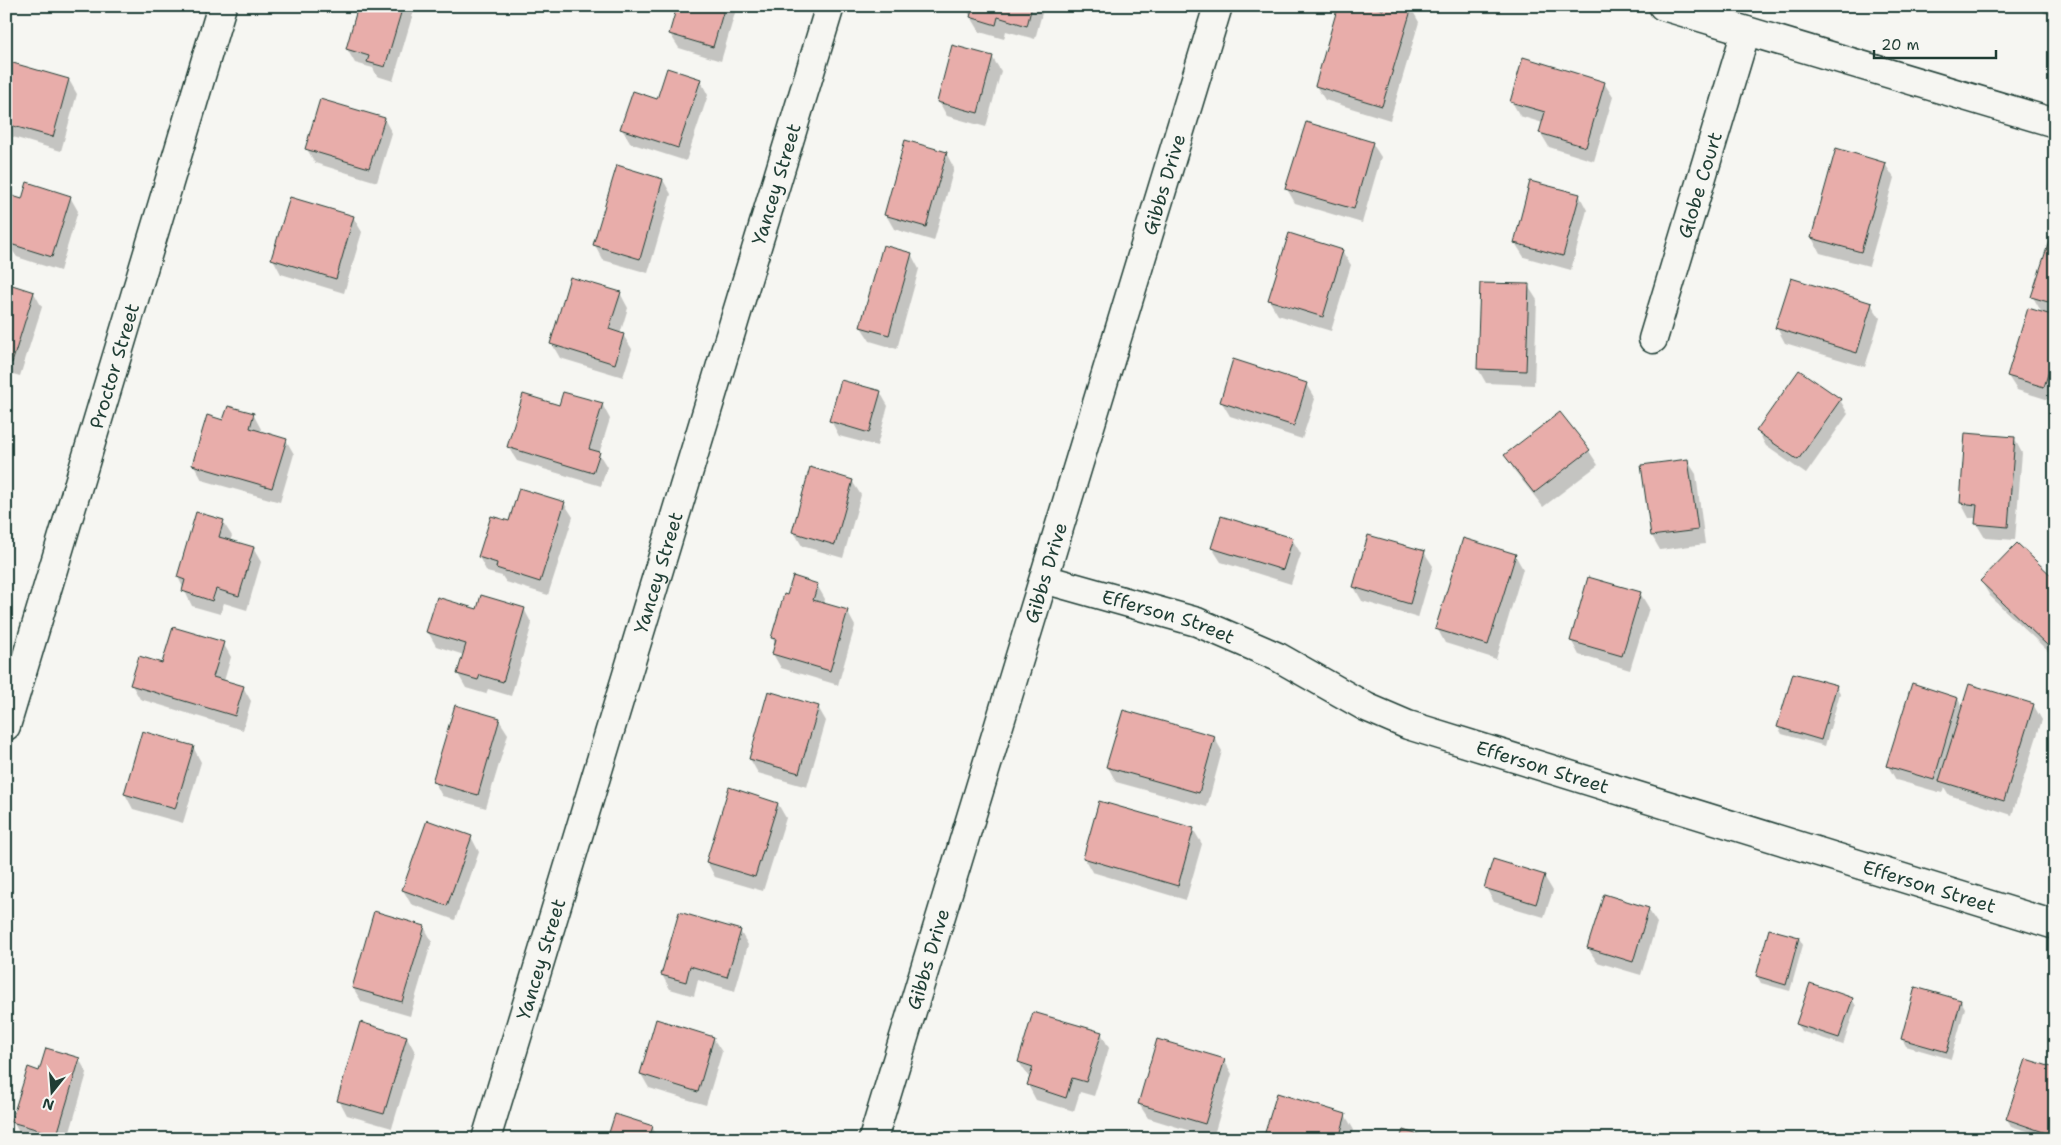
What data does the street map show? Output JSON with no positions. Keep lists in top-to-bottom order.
{
  "streets": {
    "street": [
      "Yancey Street",
      "Gibbs Drive",
      "Globe Court",
      "Proctor Street",
      "Efferson Street"
    ]
  },
  "crossings": [
    ["Gibbs Drive", "Efferson Street"]
  ],
  "scale_bar": "20 m",
  "north": "bottom"
}
